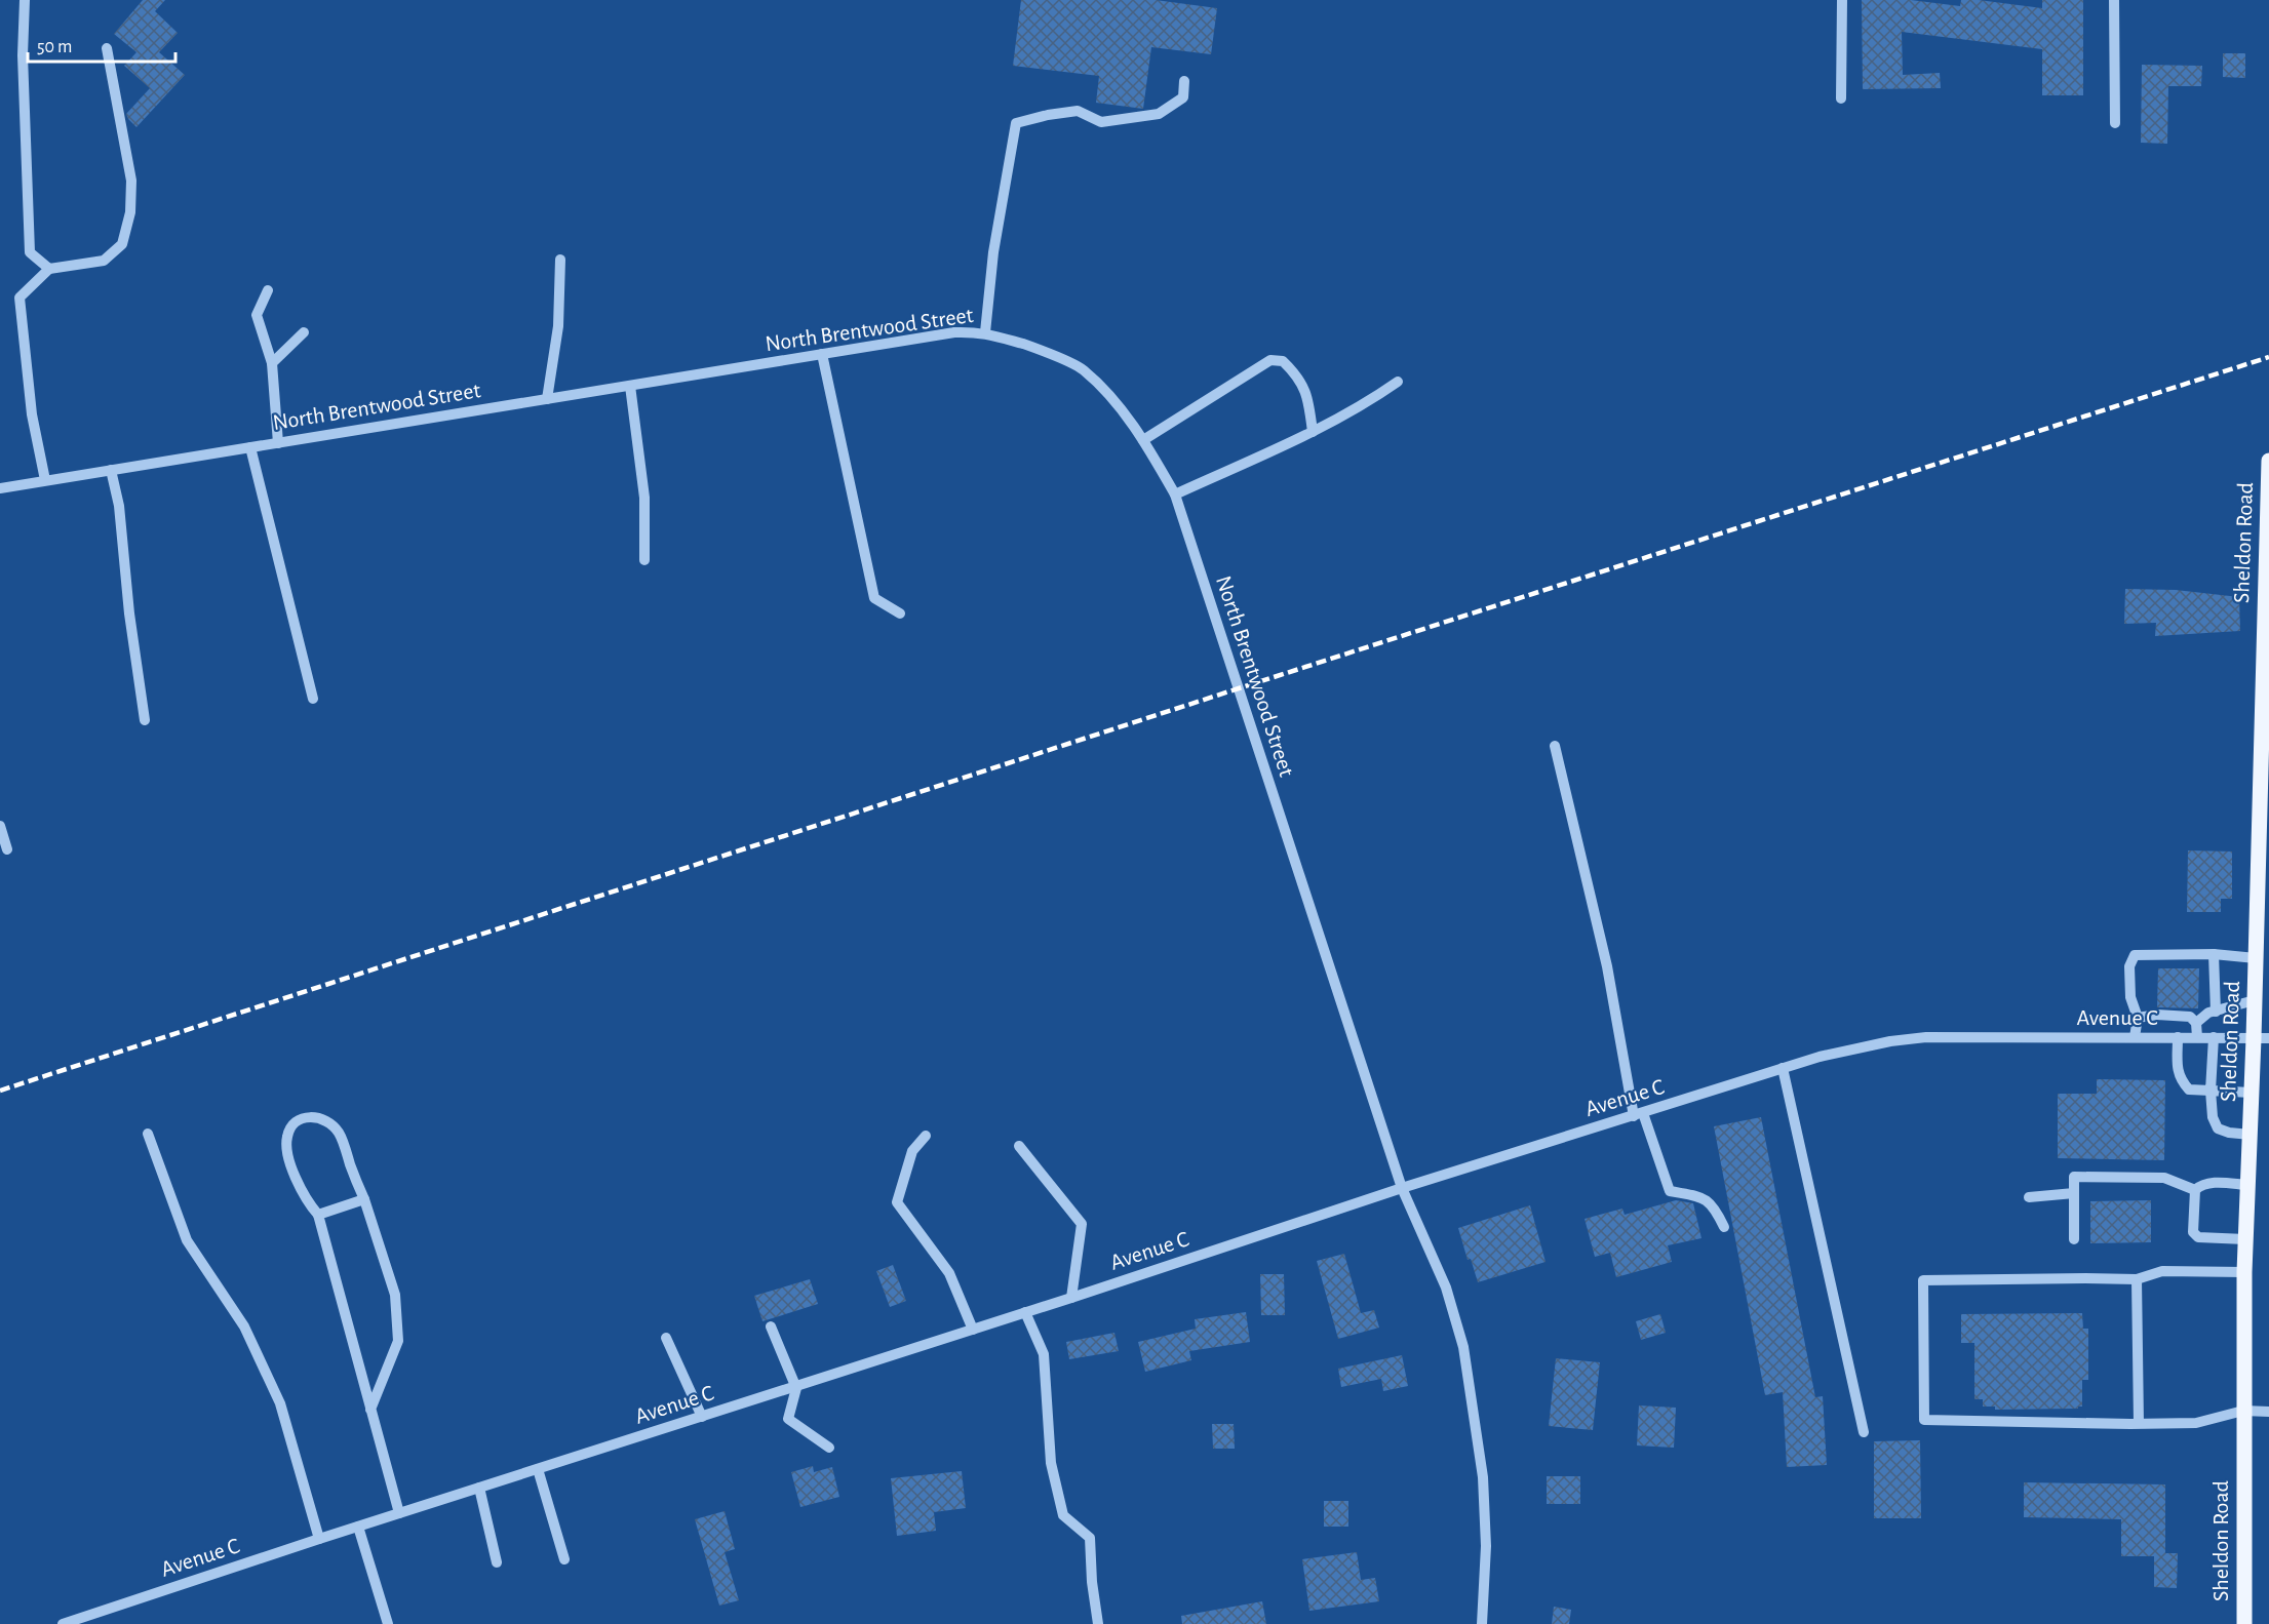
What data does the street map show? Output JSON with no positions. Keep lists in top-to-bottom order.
{
  "streets": {
    "main road": ["Sheldon Road"],
    "street": ["North Brentwood Street", "Avenue C"]
  },
  "crossings": [
    ["North Brentwood Street", "Avenue C"],
    ["Sheldon Road", "Avenue C"]
  ],
  "scale_bar": "50 m"
}
